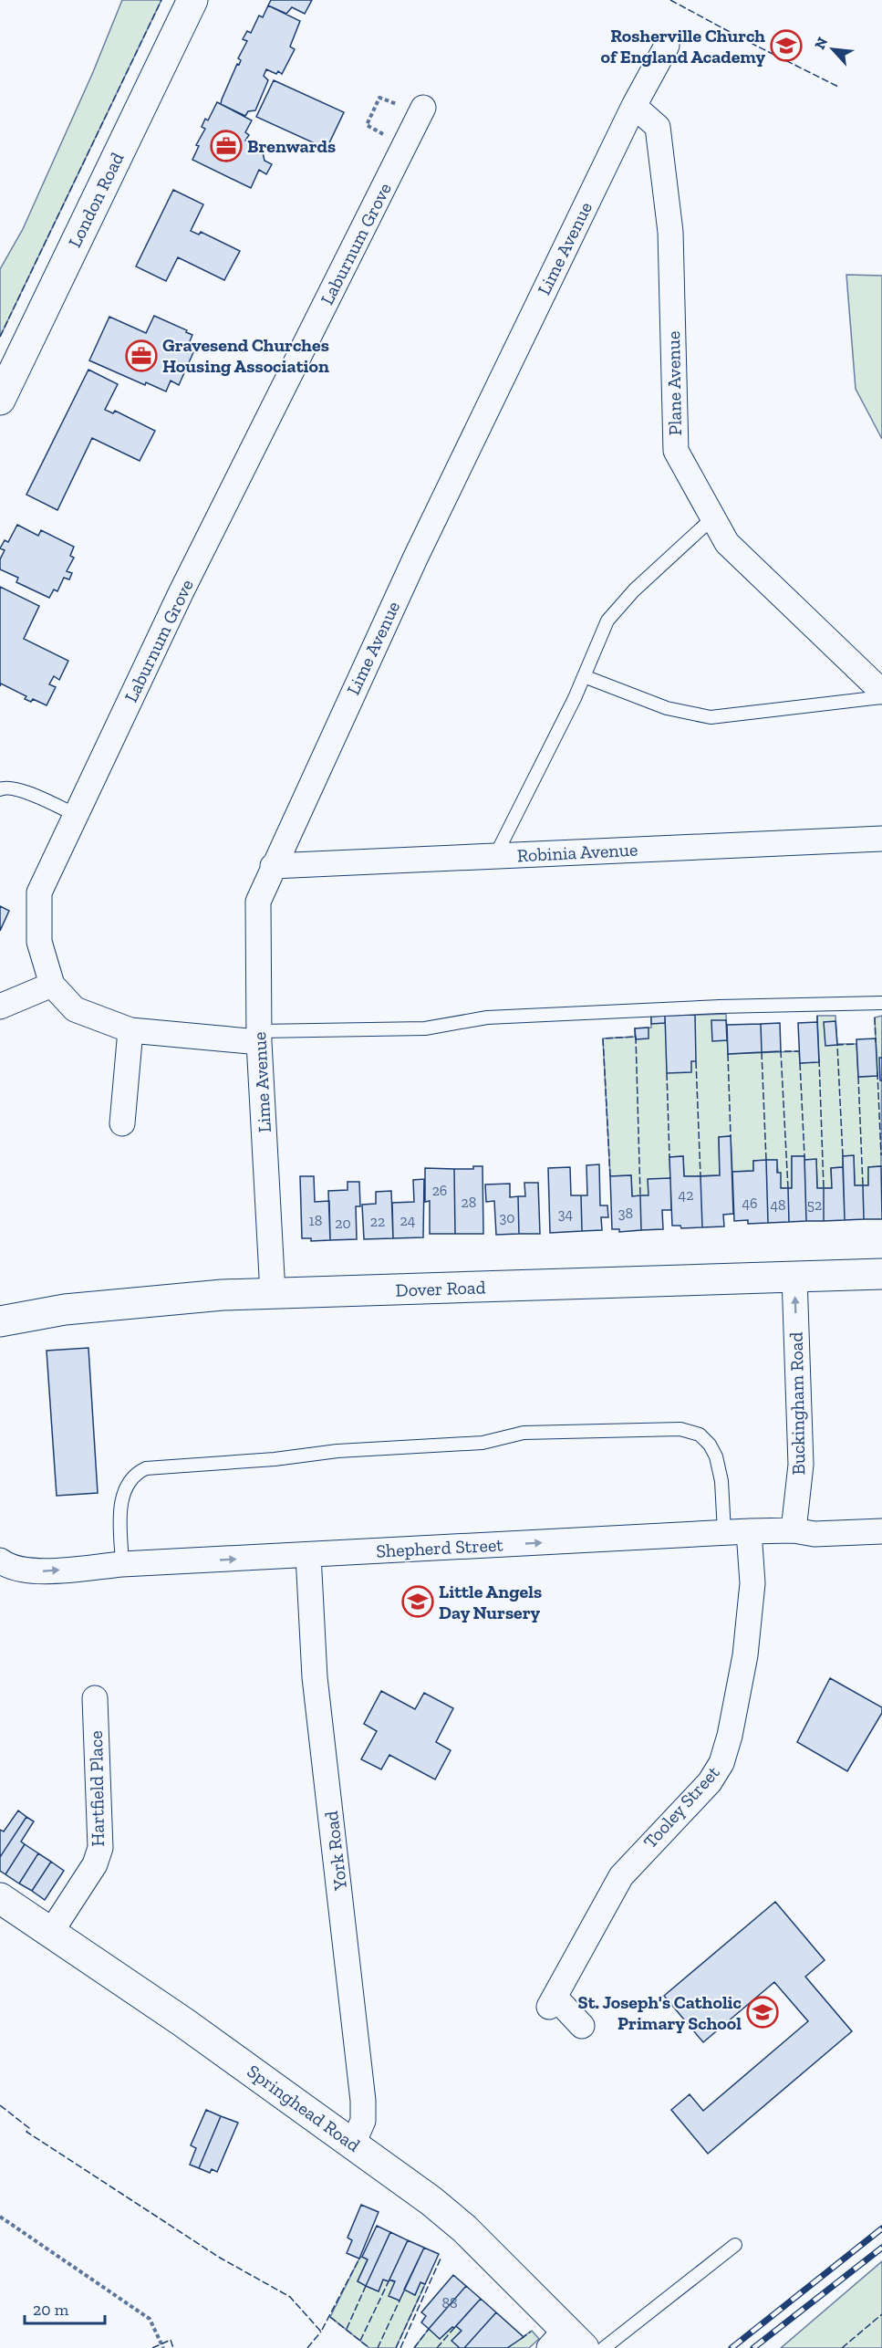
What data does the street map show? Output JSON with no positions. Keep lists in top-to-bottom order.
{
  "streets": {
    "street": [
      "London Road",
      "Laburnum Grove",
      "Lime Avenue",
      "Plane Avenue",
      "Robinia Avenue",
      "Dover Road",
      "Buckingham Road",
      "Shepherd Street",
      "Hartfield Place",
      "Tooley Street",
      "York Road",
      "Springhead Road"
    ]
  },
  "crossings": [
    ["Laburnum Grove", "Lime Avenue"],
    ["Lime Avenue", "Plane Avenue"],
    ["Lime Avenue", "Robinia Avenue"],
    ["Lime Avenue", "Dover Road"],
    ["Dover Road", "Buckingham Road"],
    ["Buckingham Road", "Shepherd Street"],
    ["Shepherd Street", "Tooley Street"],
    ["Shepherd Street", "York Road"],
    ["Hartfield Place", "Springhead Road"],
    ["York Road", "Springhead Road"]
  ],
  "one_way": ["Buckingham Road", "Shepherd Street"],
  "places": {
    "school or university": ["Rosherville Church of England Academy", "Little Angels Day Nursery", "St. Joseph's Catholic Primary School"],
    "office": ["Brenwards", "Gravesend Churches Housing Association"]
  },
  "house_numbers": [
    "26",
    "42",
    "28",
    "46",
    "48",
    "52",
    "38",
    "34",
    "30",
    "18",
    "24",
    "22",
    "20",
    "88"
  ],
  "scale_bar": "20 m",
  "north": "top left"
}
